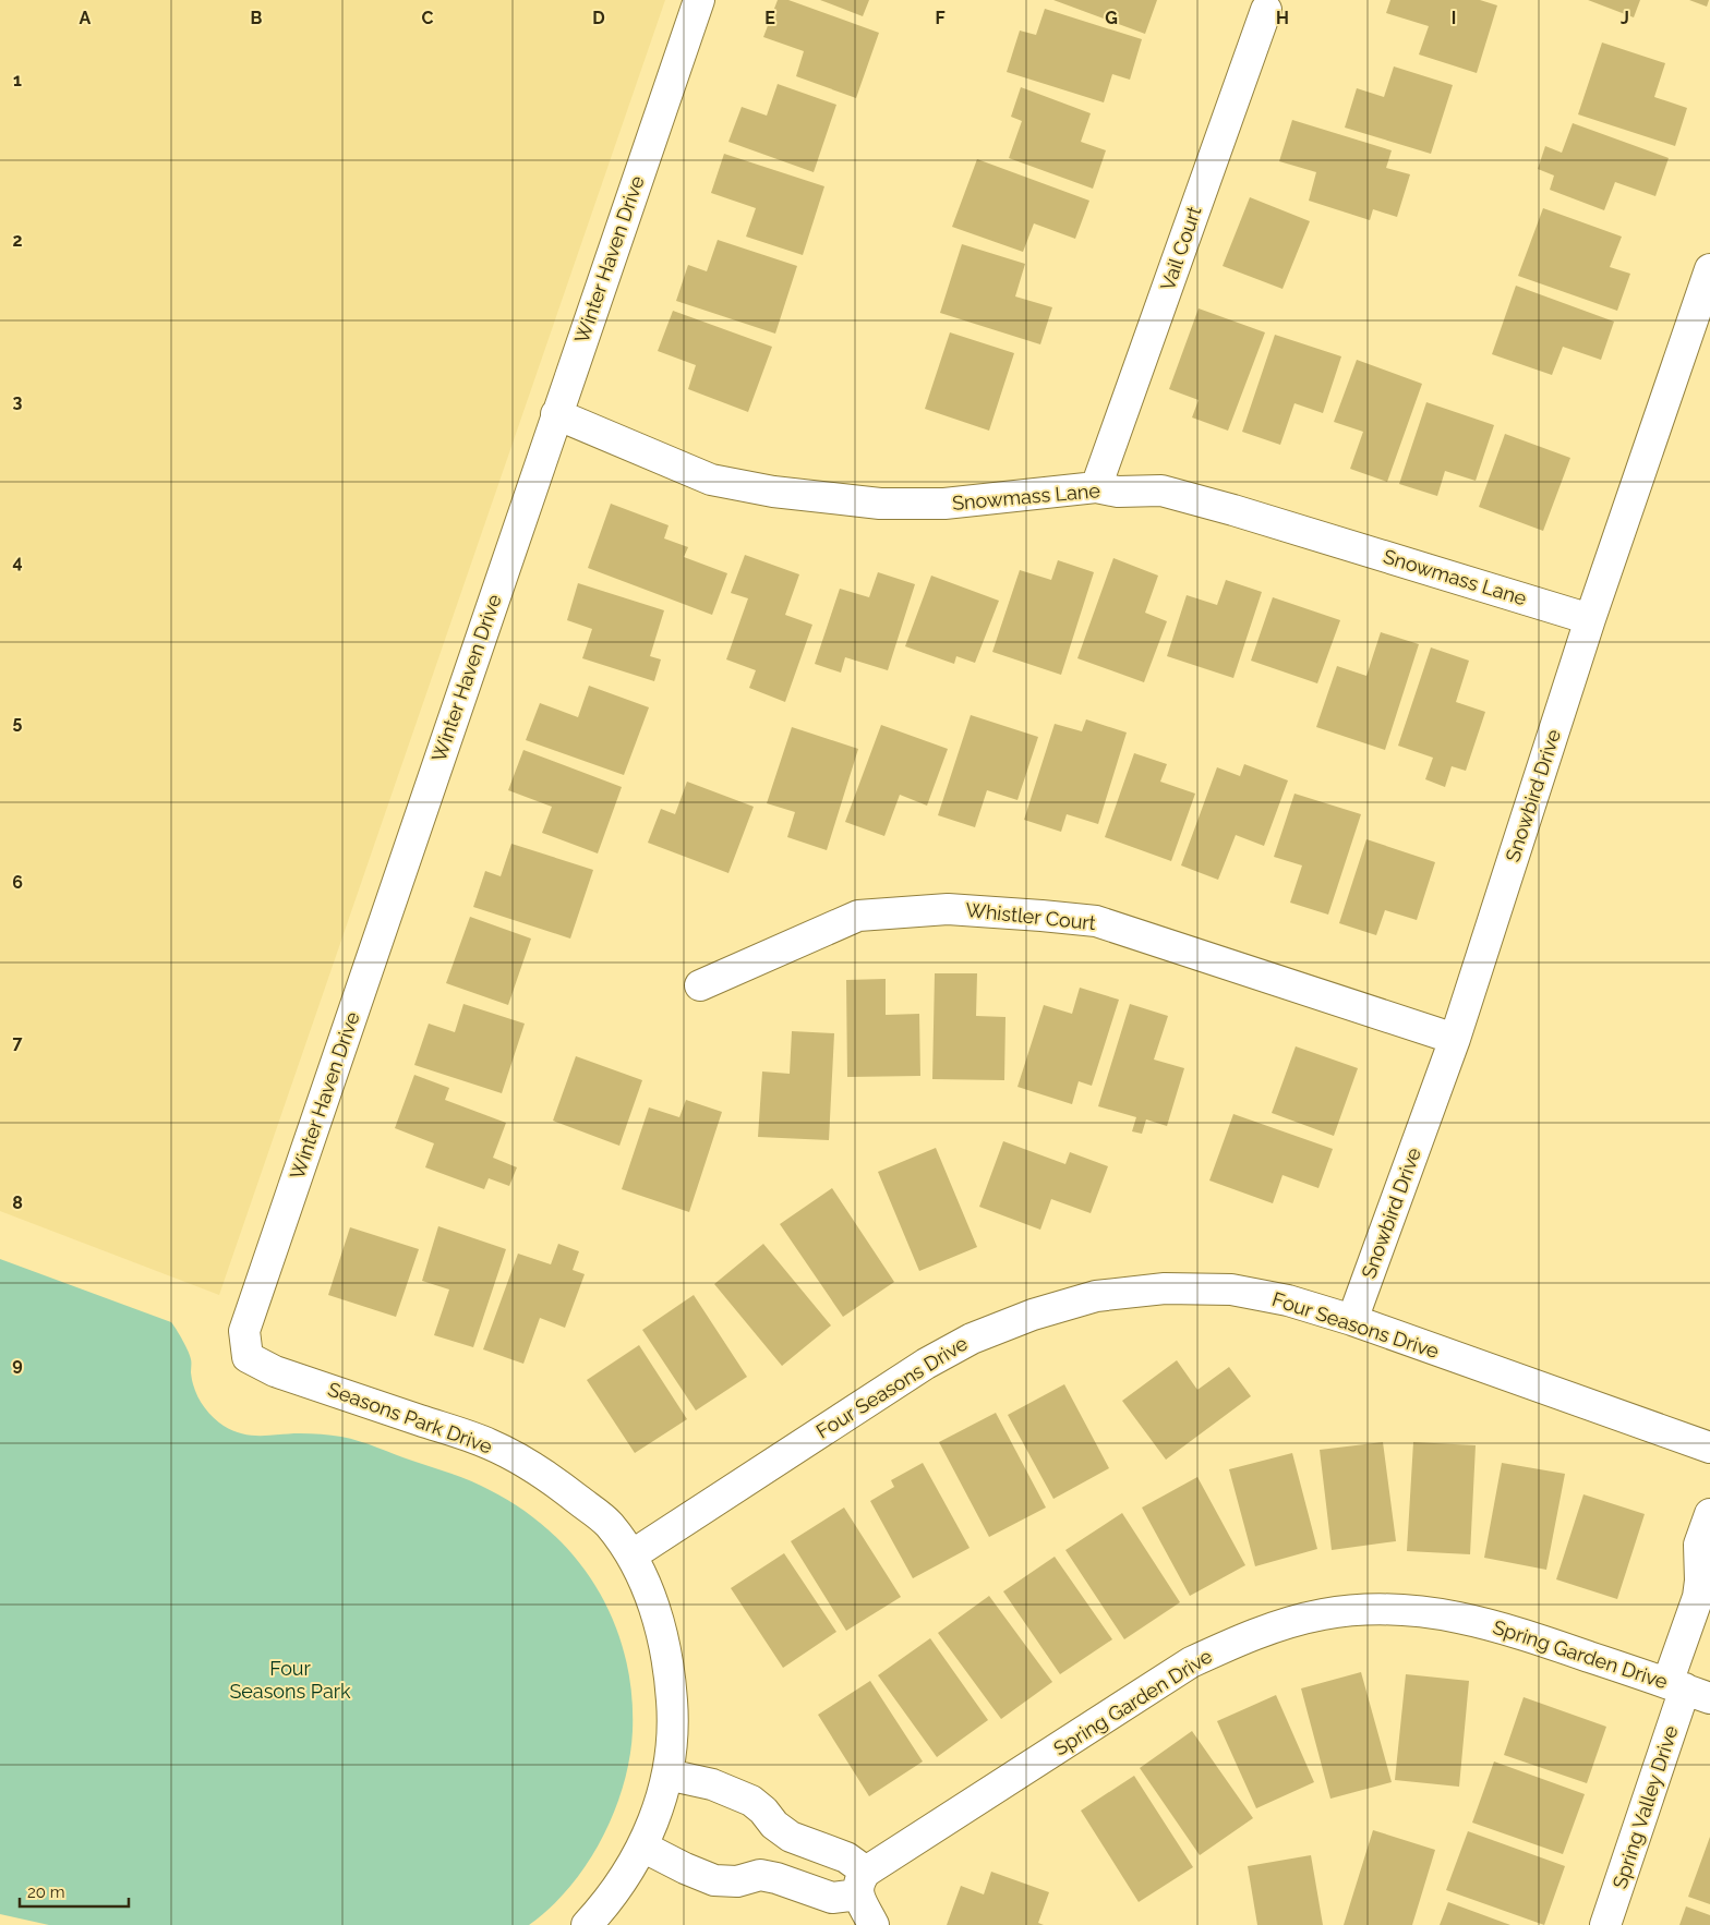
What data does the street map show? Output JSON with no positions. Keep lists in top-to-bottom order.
{
  "streets": {
    "street": [
      "Vail Court",
      "Winter Haven Drive",
      "Snowmass Lane",
      "Snowbird Drive",
      "Whistler Court",
      "Four Seasons Drive",
      "Seasons Park Drive",
      "Spring Garden Drive",
      "Spring Valley Drive"
    ]
  },
  "crossings": [
    ["Vail Court", "Snowmass Lane"],
    ["Winter Haven Drive", "Snowmass Lane"],
    ["Winter Haven Drive", "Seasons Park Drive"],
    ["Snowmass Lane", "Snowbird Drive"],
    ["Snowbird Drive", "Whistler Court"],
    ["Snowbird Drive", "Four Seasons Drive"],
    ["Four Seasons Drive", "Seasons Park Drive"],
    ["Spring Garden Drive", "Spring Valley Drive"]
  ],
  "parks": ["Four Seasons Park"],
  "scale_bar": "20 m",
  "grid": {
    "columns": [
      "A",
      "B",
      "C",
      "D",
      "E",
      "F",
      "G",
      "H",
      "I",
      "J"
    ],
    "rows": [
      "1",
      "2",
      "3",
      "4",
      "5",
      "6",
      "7",
      "8",
      "9"
    ]
  }
}
